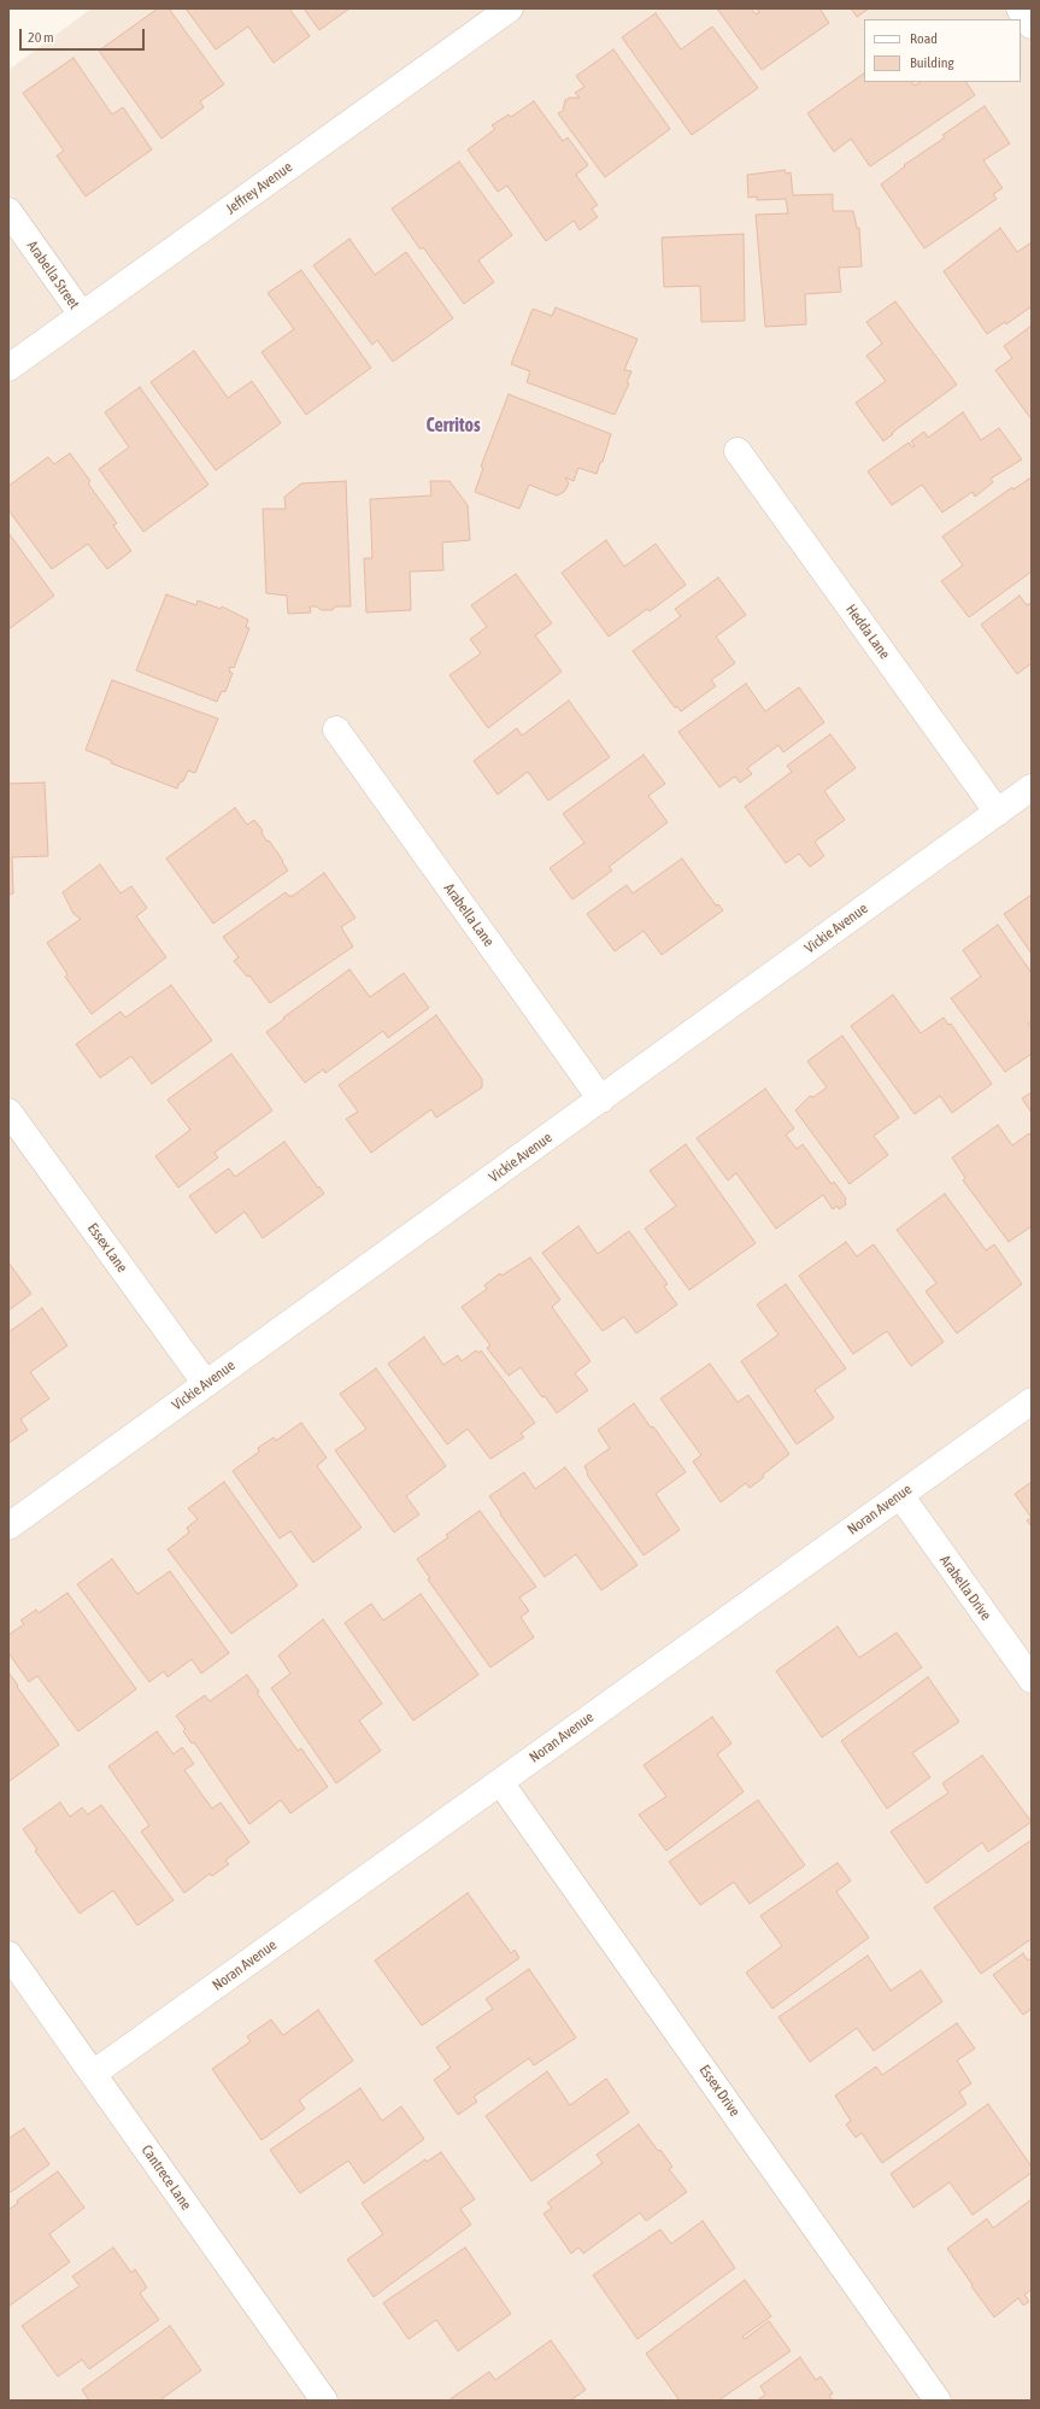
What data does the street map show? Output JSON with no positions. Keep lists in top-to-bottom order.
{
  "streets": {
    "street": [
      "Jeffrey Avenue",
      "Arabella Street",
      "Hedda Lane",
      "Arabella Lane",
      "Vickie Avenue",
      "Essex Lane",
      "Noran Avenue",
      "Arabella Drive",
      "Essex Drive",
      "Cantrece Lane"
    ]
  },
  "crossings": [
    ["Jeffrey Avenue", "Arabella Street"],
    ["Hedda Lane", "Vickie Avenue"],
    ["Arabella Lane", "Vickie Avenue"],
    ["Vickie Avenue", "Essex Lane"],
    ["Noran Avenue", "Arabella Drive"],
    ["Noran Avenue", "Essex Drive"],
    ["Noran Avenue", "Cantrece Lane"]
  ],
  "districts": ["Cerritos"],
  "legend": ["Road", "Building"],
  "scale_bar": "20 m"
}
